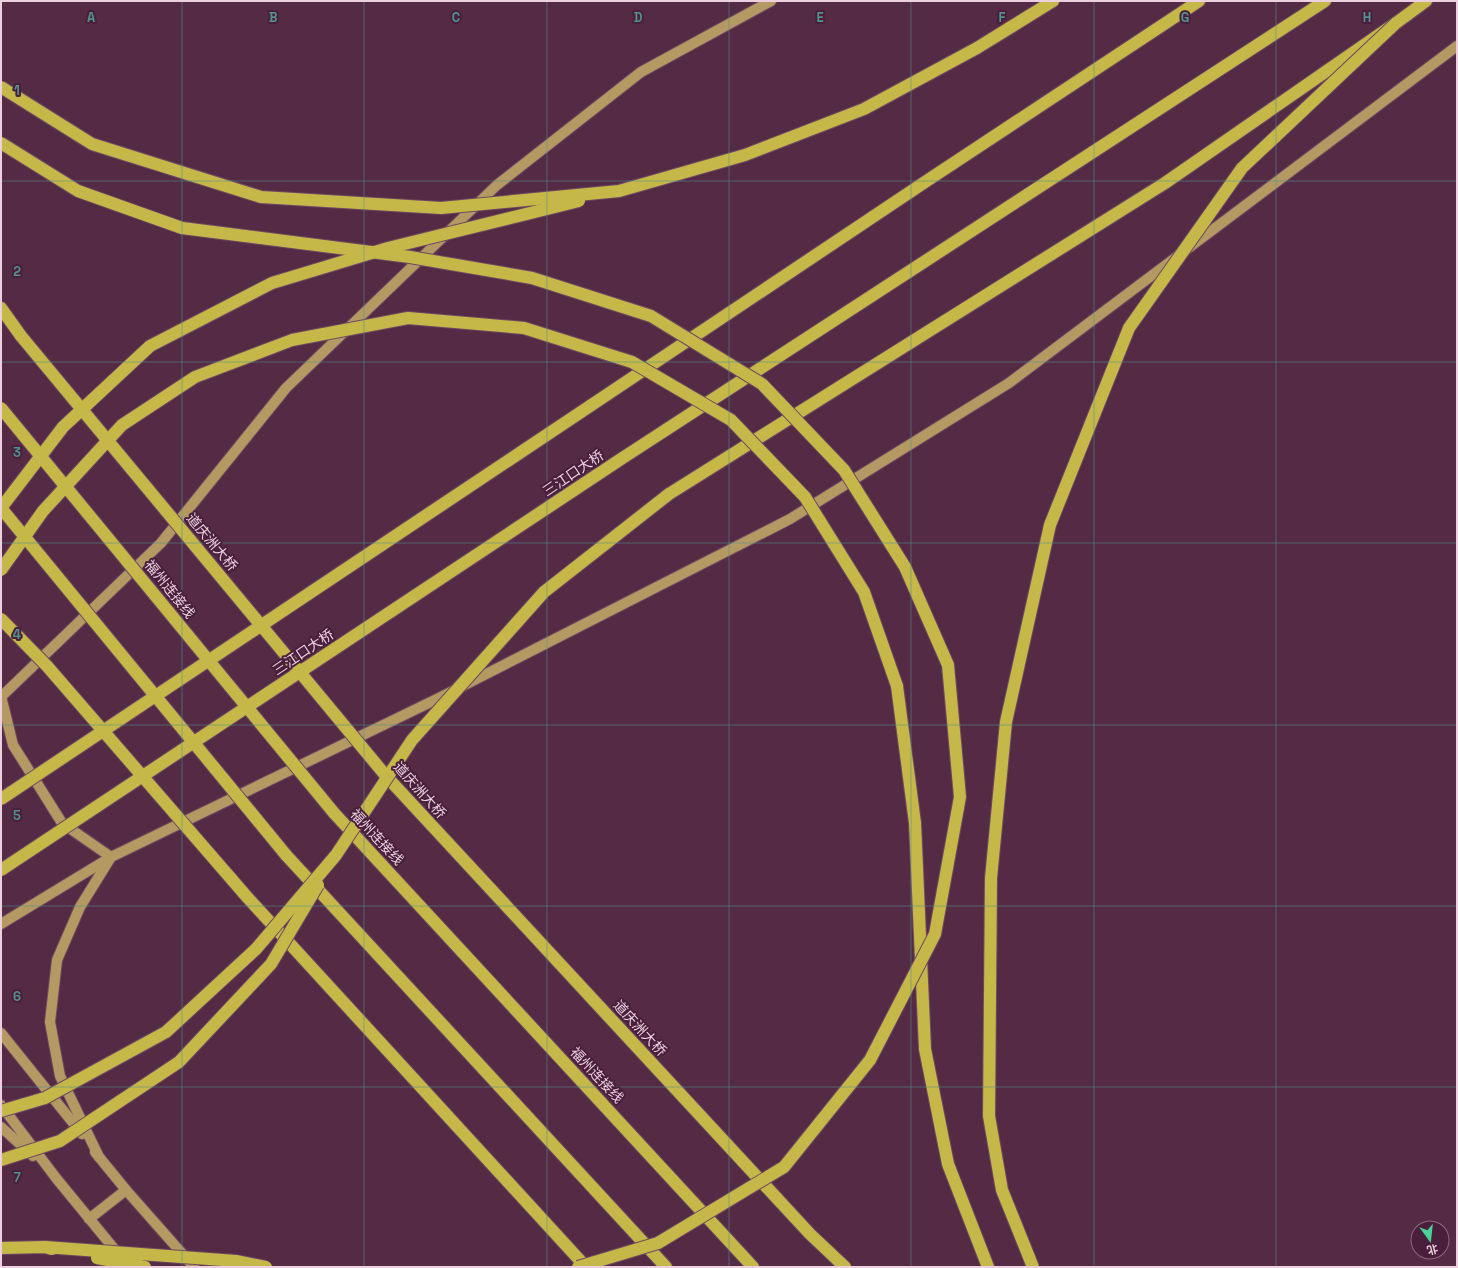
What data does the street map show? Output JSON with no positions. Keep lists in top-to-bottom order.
{
  "streets": {
    "highway": ["三江口大桥", "道庆洲大桥", "福州连接线"]
  },
  "north": "bottom",
  "grid": {
    "columns": [
      "A",
      "B",
      "C",
      "D",
      "E",
      "F",
      "G",
      "H"
    ],
    "rows": [
      "1",
      "2",
      "3",
      "4",
      "5",
      "6",
      "7"
    ]
  }
}
